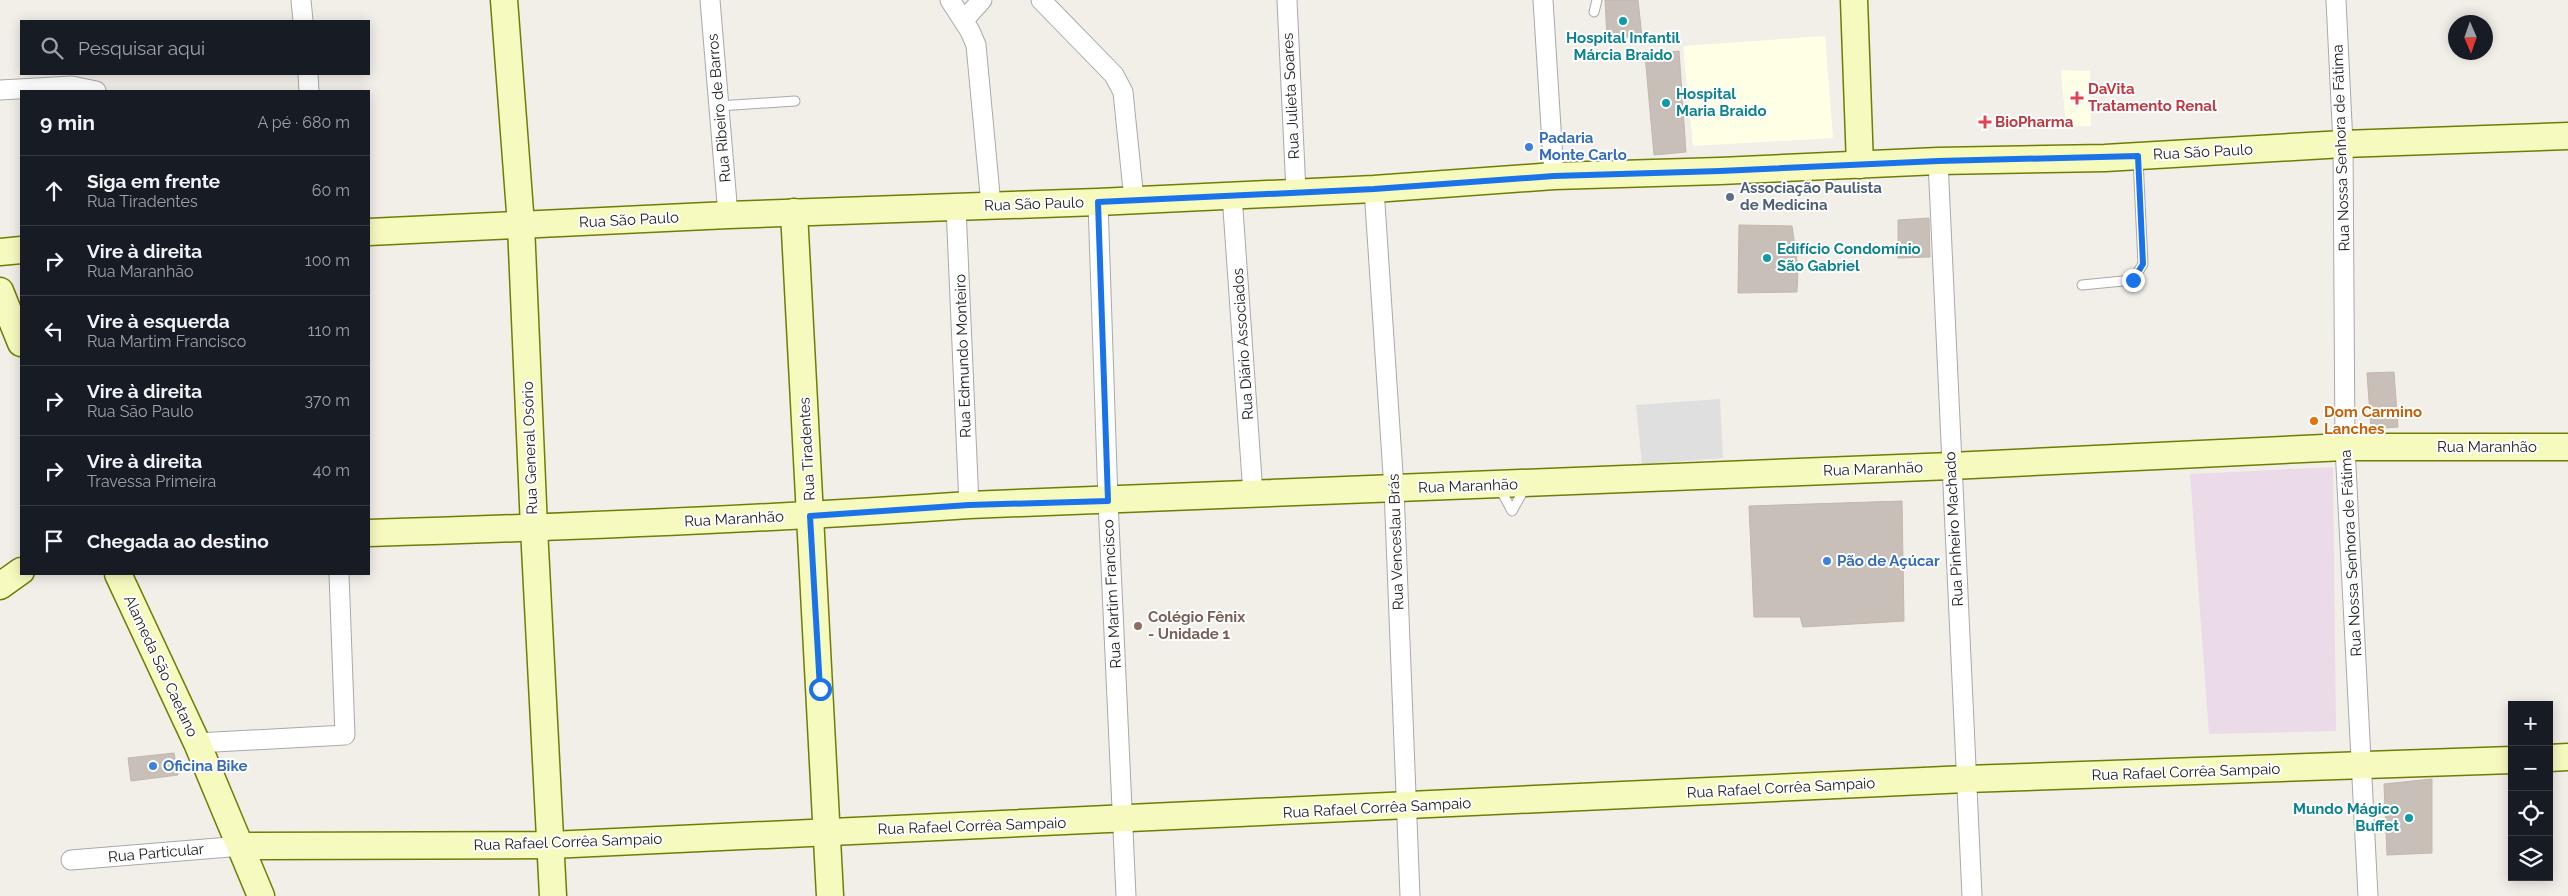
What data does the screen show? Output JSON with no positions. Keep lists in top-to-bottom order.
{
  "streets": {
    "street": [
      "Rua Julieta Soares",
      "Rua Ribeiro de Barros",
      "Rua Nossa Senhora de Fátima",
      "Rua São Paulo",
      "Rua Diário Associados",
      "Rua Edmundo Monteiro",
      "Rua Maranhão",
      "Rua General Osório",
      "Rua Tiradentes",
      "Rua Pinheiro Machado",
      "Rua Venceslau Brás",
      "Rua Martim Francisco",
      "Alameda São Caetano",
      "Rua Rafael Corrêa Sampaio",
      "Rua Particular"
    ]
  },
  "crossings": [
    ["Rua Julieta Soares", "Rua São Paulo"],
    ["Rua Ribeiro de Barros", "Rua São Paulo"],
    ["Rua Nossa Senhora de Fátima", "Rua São Paulo"],
    ["Rua Nossa Senhora de Fátima", "Rua Maranhão"],
    ["Rua Nossa Senhora de Fátima", "Rua Rafael Corrêa Sampaio"],
    ["Rua São Paulo", "Rua Diário Associados"],
    ["Rua São Paulo", "Rua Edmundo Monteiro"],
    ["Rua São Paulo", "Rua General Osório"],
    ["Rua São Paulo", "Rua Tiradentes"],
    ["Rua São Paulo", "Rua Pinheiro Machado"],
    ["Rua São Paulo", "Rua Venceslau Brás"],
    ["Rua São Paulo", "Rua Martim Francisco"],
    ["Rua Diário Associados", "Rua Maranhão"],
    ["Rua Edmundo Monteiro", "Rua Maranhão"],
    ["Rua Maranhão", "Rua General Osório"],
    ["Rua Maranhão", "Rua Tiradentes"],
    ["Rua Maranhão", "Rua Pinheiro Machado"],
    ["Rua Maranhão", "Rua Venceslau Brás"],
    ["Rua Maranhão", "Rua Martim Francisco"],
    ["Rua General Osório", "Rua Rafael Corrêa Sampaio"],
    ["Rua Tiradentes", "Rua Rafael Corrêa Sampaio"],
    ["Rua Pinheiro Machado", "Rua Rafael Corrêa Sampaio"],
    ["Rua Venceslau Brás", "Rua Rafael Corrêa Sampaio"],
    ["Rua Martim Francisco", "Rua Rafael Corrêa Sampaio"],
    ["Alameda São Caetano", "Rua Rafael Corrêa Sampaio"],
    ["Alameda São Caetano", "Rua Particular"],
    ["Rua Rafael Corrêa Sampaio", "Rua Particular"]
  ],
  "places": {
    "other": [
      "Hospital Infantil Márcia Braido",
      "Hospital Maria Braido",
      "Padaria Monte Carlo",
      "Associação Paulista de Medicina",
      "Edifício Condomínio São Gabriel",
      "Dom Carmino Lanches",
      "Pão de Açúcar",
      "Colégio Fênix - Unidade 1",
      "Oficina Bike",
      "Mundo Mágico Buffet"
    ],
    "health": ["DaVita Tratamento Renal", "BioPharma"]
  },
  "north": "bottom",
  "page": {
    "search": "Pesquisar aqui",
    "heading": ["9 min", "A pé · 680 m"],
    "list": [
      ["Siga em frente", "Rua Tiradentes", "60 m"],
      ["Vire à direita", "Rua Maranhão", "100 m"],
      ["Vire à esquerda", "Rua Martim Francisco", "110 m"],
      ["Vire à direita", "Rua São Paulo", "370 m"],
      ["Vire à direita", "Travessa Primeira", "40 m"],
      "Chegada ao destino"
    ],
    "map_buttons": ["+", "−"]
  }
}
